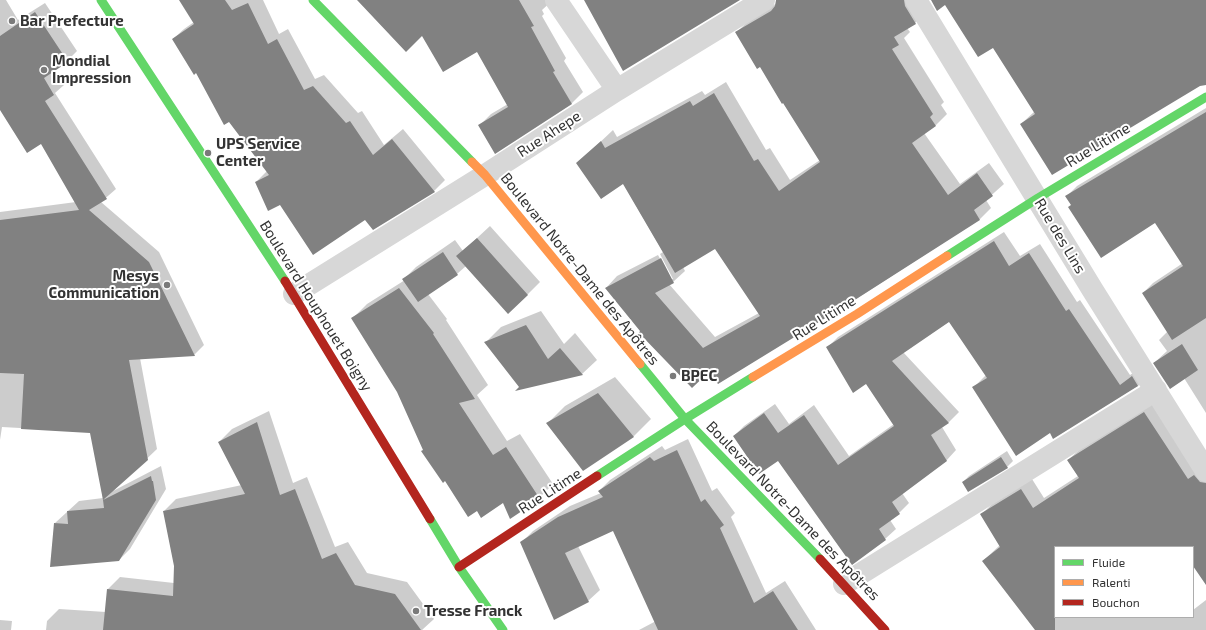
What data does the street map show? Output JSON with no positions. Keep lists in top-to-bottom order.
{
  "streets": {
    "street": [
      "Rue Ahepe",
      "Rue Litime",
      "Rue des Lins",
      "Boulevard Notre-Dame des Apôtres",
      "Boulevard Houphouet Boigny"
    ]
  },
  "crossings": [
    ["Rue Ahepe", "Boulevard Notre-Dame des Apôtres"],
    ["Rue Ahepe", "Boulevard Houphouet Boigny"],
    ["Rue Litime", "Rue des Lins"],
    ["Rue Litime", "Boulevard Notre-Dame des Apôtres"],
    ["Rue Litime", "Boulevard Houphouet Boigny"]
  ],
  "places": [
    "Bar Prefecture",
    "Mondial Impression",
    "UPS Service Center",
    "Mesys Communication",
    "BPEC",
    "Tresse Franck"
  ],
  "legend": ["Fluide", "Ralenti", "Bouchon"]
}
